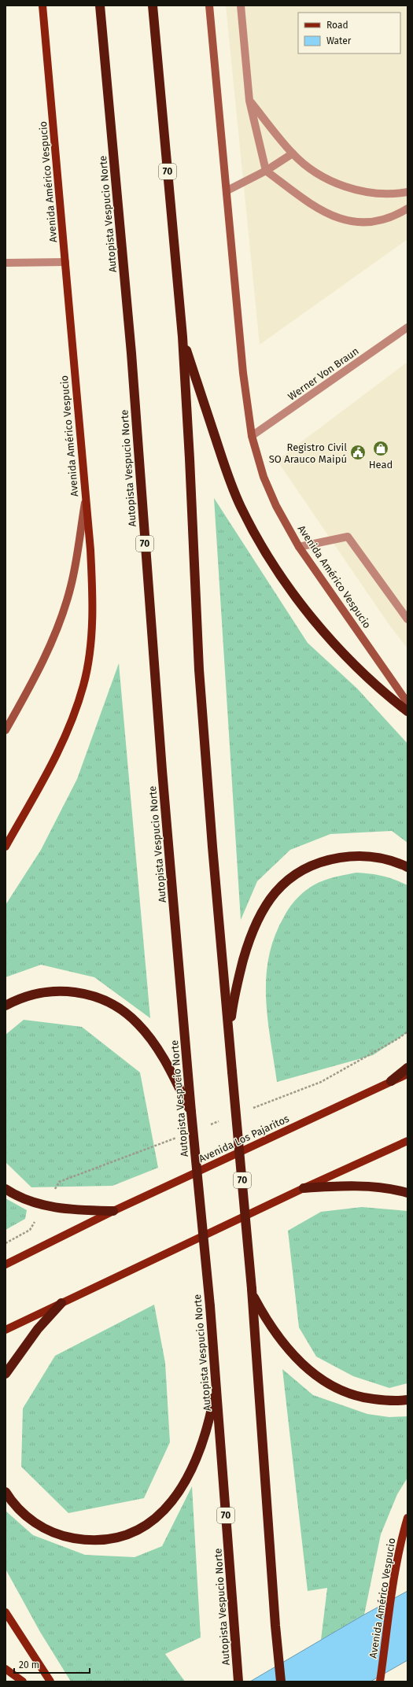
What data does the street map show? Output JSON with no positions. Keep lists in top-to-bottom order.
{
  "streets": {
    "highway": ["70", "Autopista Vespucio Norte"],
    "main road": ["Avenida Américo Vespucio", "Avenida Los Pajaritos"],
    "street": ["Werner Von Braun"]
  },
  "crossings": [
    ["Avenida Américo Vespucio", "Werner Von Braun"]
  ],
  "places": {
    "shop": ["Head"],
    "public building": ["Registro Civil SO Arauco Maipú"]
  },
  "legend": ["Road", "Water"],
  "scale_bar": "20 m"
}
